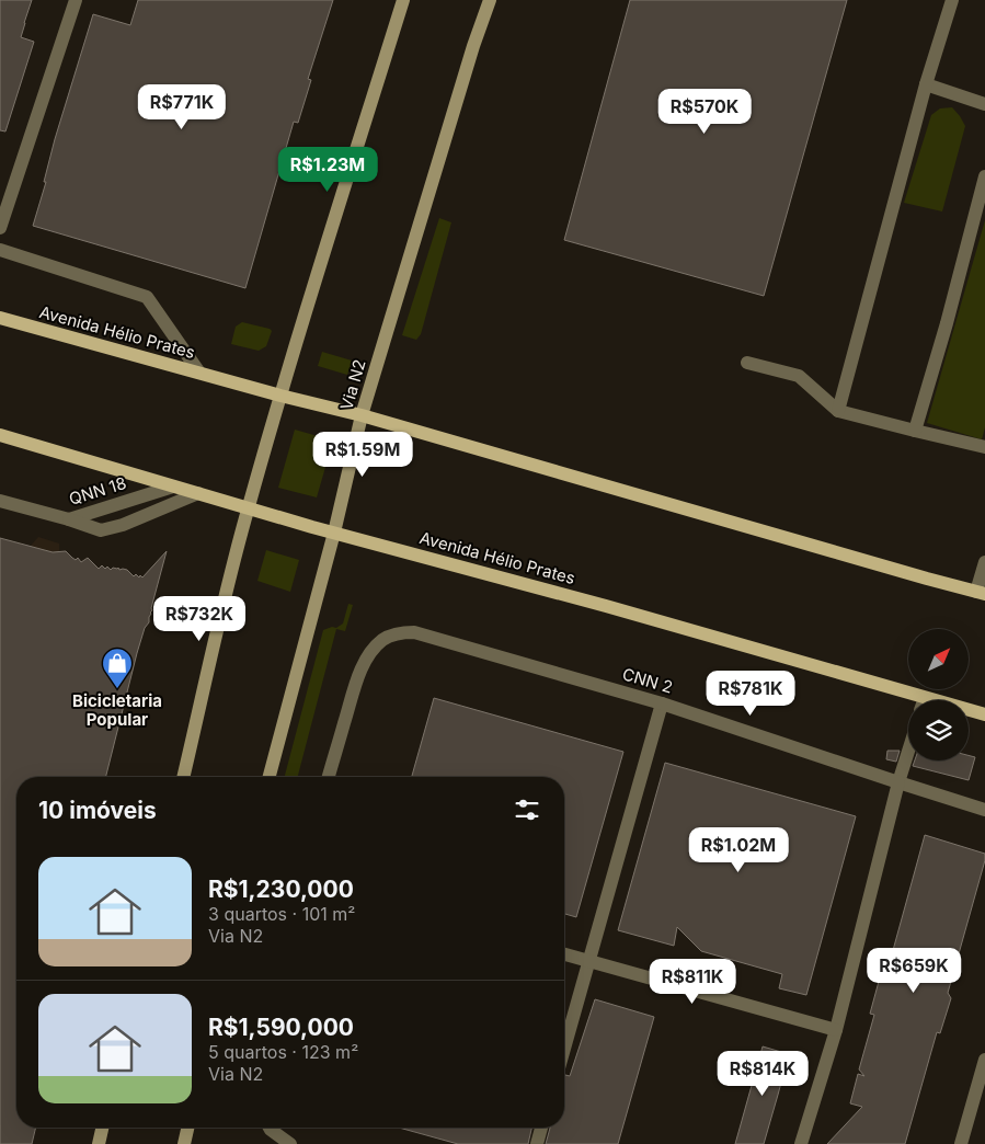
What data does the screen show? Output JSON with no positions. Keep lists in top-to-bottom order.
{
  "streets": {
    "main road": ["Avenida Hélio Prates", "Via N2"],
    "street": ["QNN 18", "CNN 2"]
  },
  "crossings": [
    ["Avenida Hélio Prates", "Via N2"],
    ["Avenida Hélio Prates", "QNN 18"]
  ],
  "places": {
    "shop": ["Bicicletaria Popular"]
  },
  "north": "top right",
  "page": {
    "price": [
      "R$771K",
      "R$570K",
      "R$1.23M",
      "R$1.59M",
      "R$732K",
      "R$781K",
      "R$1.02M",
      "R$659K",
      "R$811K",
      "R$814K"
    ],
    "heading": "10 imóveis",
    "list": [
      {
        "name": "R$1,230,000",
        "note": "3 quartos · 101 m² · Via N2"
      },
      {
        "name": "R$1,590,000",
        "note": "5 quartos · 123 m² · Via N2"
      }
    ]
  }
}
